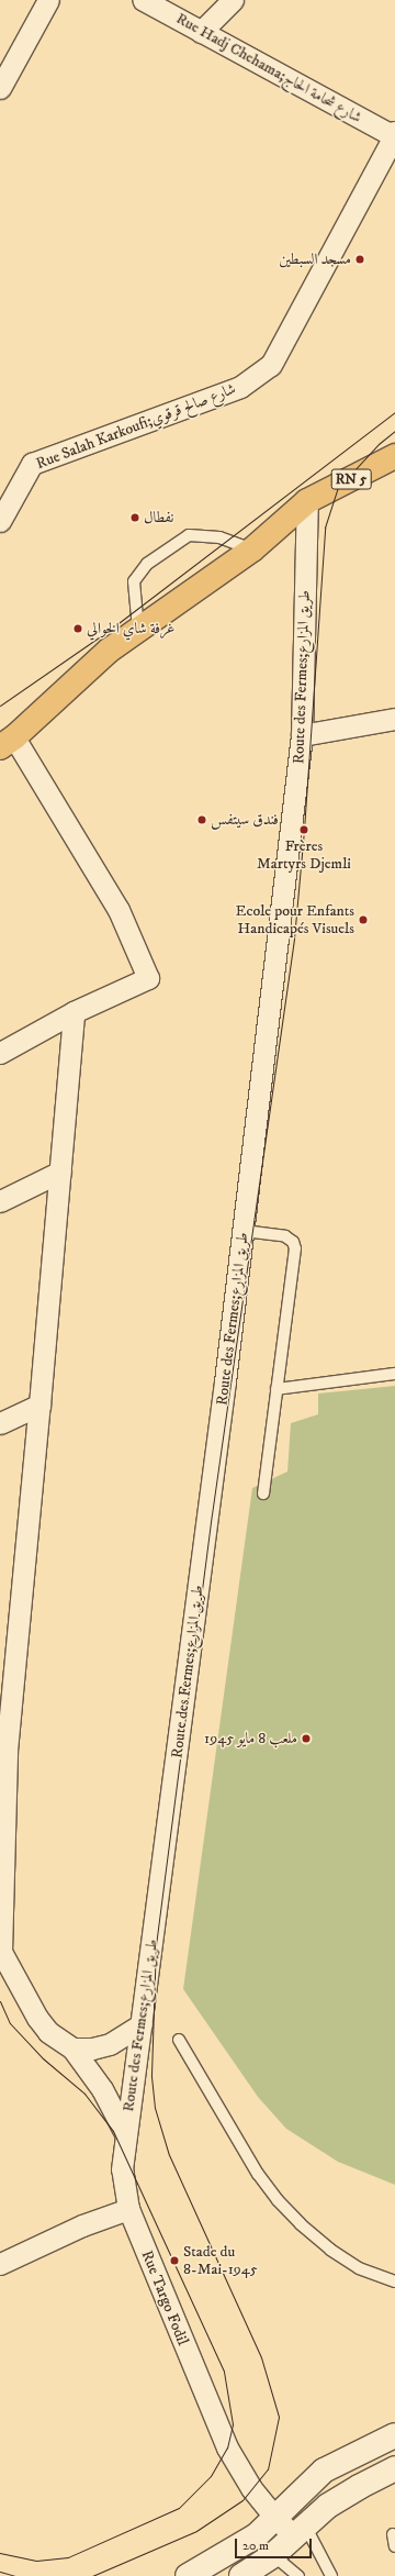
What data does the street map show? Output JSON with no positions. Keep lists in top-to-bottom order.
{
  "streets": {
    "main road": ["RN 5"],
    "street": [
      "Rue Hadj Chehama;شارع شحامة الحاج",
      "Rue Salah Karkoufi;شارع صالح قرقوي",
      "Route des Fermes;طريق المزارع",
      "Rue Targo Fodil"
    ]
  },
  "crossings": [
    ["Rue Hadj Chehama;شارع شحامة الحاج", "Rue Salah Karkoufi;شارع صالح قرقوي"],
    ["RN 5", "Route des Fermes;طريق المزارع"],
    ["Route des Fermes;طريق المزارع", "Rue Targo Fodil"]
  ],
  "places": [
    "مسجد السبطين",
    "نفطال",
    "غرفة شاي الخوالي",
    "فندق سيتفس",
    "Frères Martyrs Djemli",
    "Ecole pour Enfants Handicapés Visuels",
    "ملعب 8 مايو 1945",
    "Stade du 8-Mai-1945"
  ],
  "scale_bar": "20 m"
}
